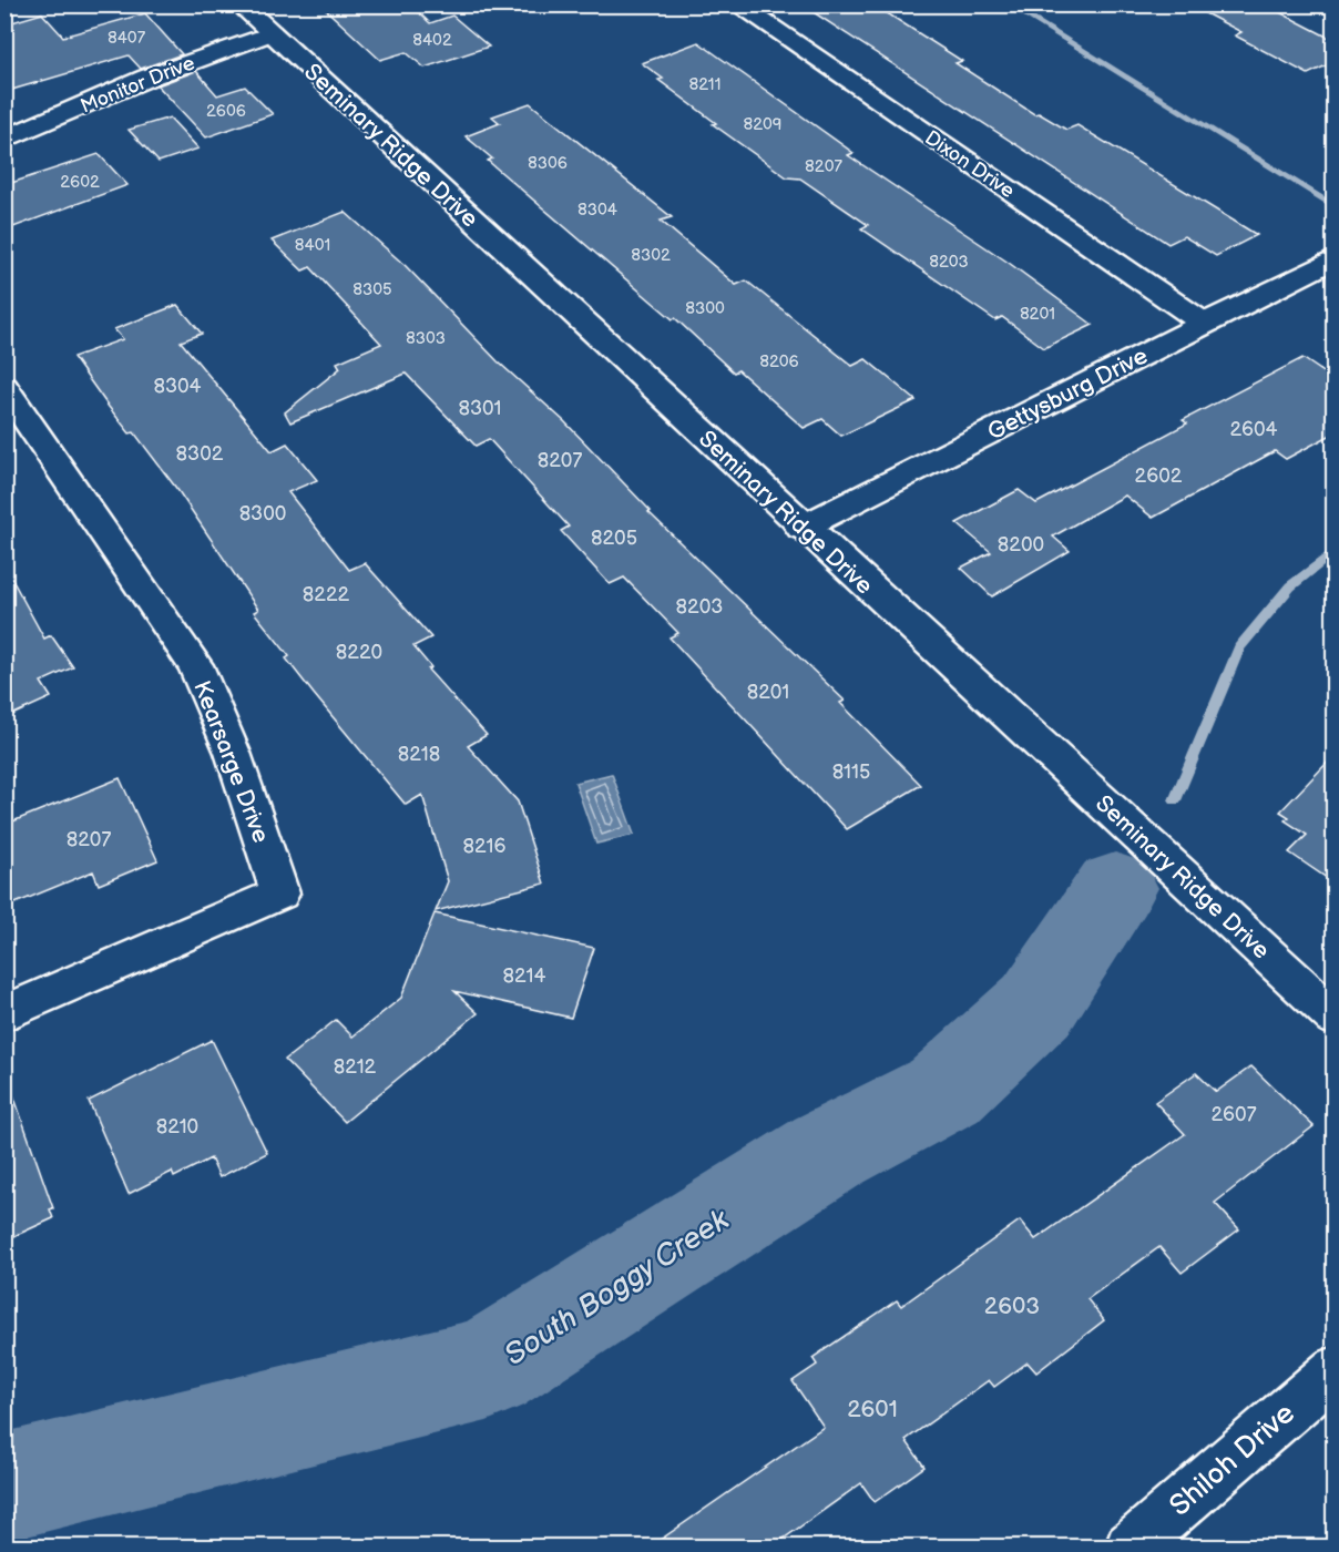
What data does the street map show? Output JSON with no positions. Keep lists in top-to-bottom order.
{
  "streets": {
    "street": [
      "Monitor Drive",
      "Seminary Ridge Drive",
      "Dixon Drive",
      "Gettysburg Drive",
      "Kearsarge Drive",
      "Shiloh Drive"
    ]
  },
  "crossings": [
    ["Monitor Drive", "Seminary Ridge Drive"],
    ["Seminary Ridge Drive", "Gettysburg Drive"],
    ["Dixon Drive", "Gettysburg Drive"]
  ],
  "water": ["South Boggy Creek"],
  "house_numbers": [
    "8407",
    "8402",
    "8211",
    "2606",
    "8209",
    "8306",
    "8207",
    "2602",
    "8304",
    "8401",
    "8302",
    "8203",
    "8305",
    "8300",
    "8201",
    "8303",
    "8206",
    "8304",
    "8301",
    "2604",
    "8302",
    "8207",
    "2602",
    "8300",
    "8205",
    "8200",
    "8222",
    "8203",
    "8220",
    "8201",
    "8218",
    "8115",
    "8207",
    "8216",
    "8214",
    "8212",
    "2607",
    "8210",
    "2603",
    "2601"
  ]
}
